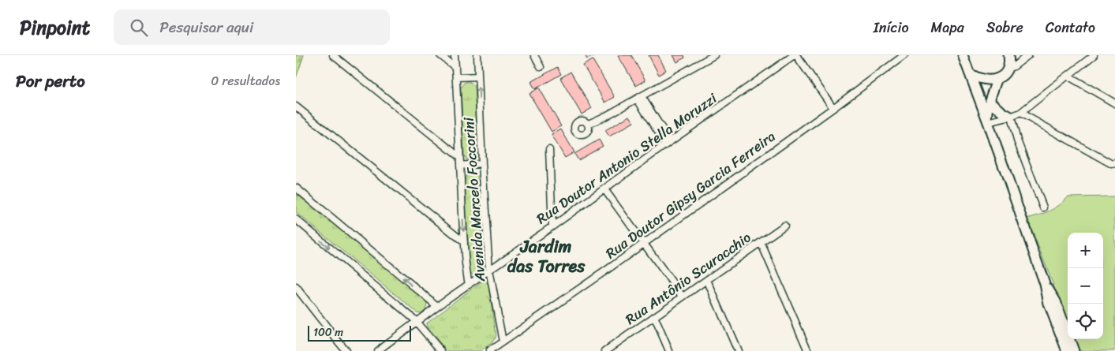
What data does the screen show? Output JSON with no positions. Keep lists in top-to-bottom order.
{
  "streets": {
    "street": [
      "Rua Doutor Antonio Stella Moruzzi",
      "Rua Doutor Gipsy Garcia Ferreira",
      "Avenida Marcelo Foccorini",
      "Rua Antônio Scuracchio"
    ]
  },
  "crossings": [
    ["Rua Doutor Antonio Stella Moruzzi", "Avenida Marcelo Foccorini"],
    ["Rua Doutor Gipsy Garcia Ferreira", "Avenida Marcelo Foccorini"]
  ],
  "districts": ["Jardim das Torres"],
  "scale_bar": "100 m",
  "page": {
    "header": "Pinpoint",
    "search": "Pesquisar aqui",
    "nav": [
      "Início",
      "Mapa",
      "Sobre",
      "Contato"
    ],
    "heading": ["Por perto", "0 resultados"],
    "map_buttons": ["+", "−"],
    "scale": "100 m"
  }
}
